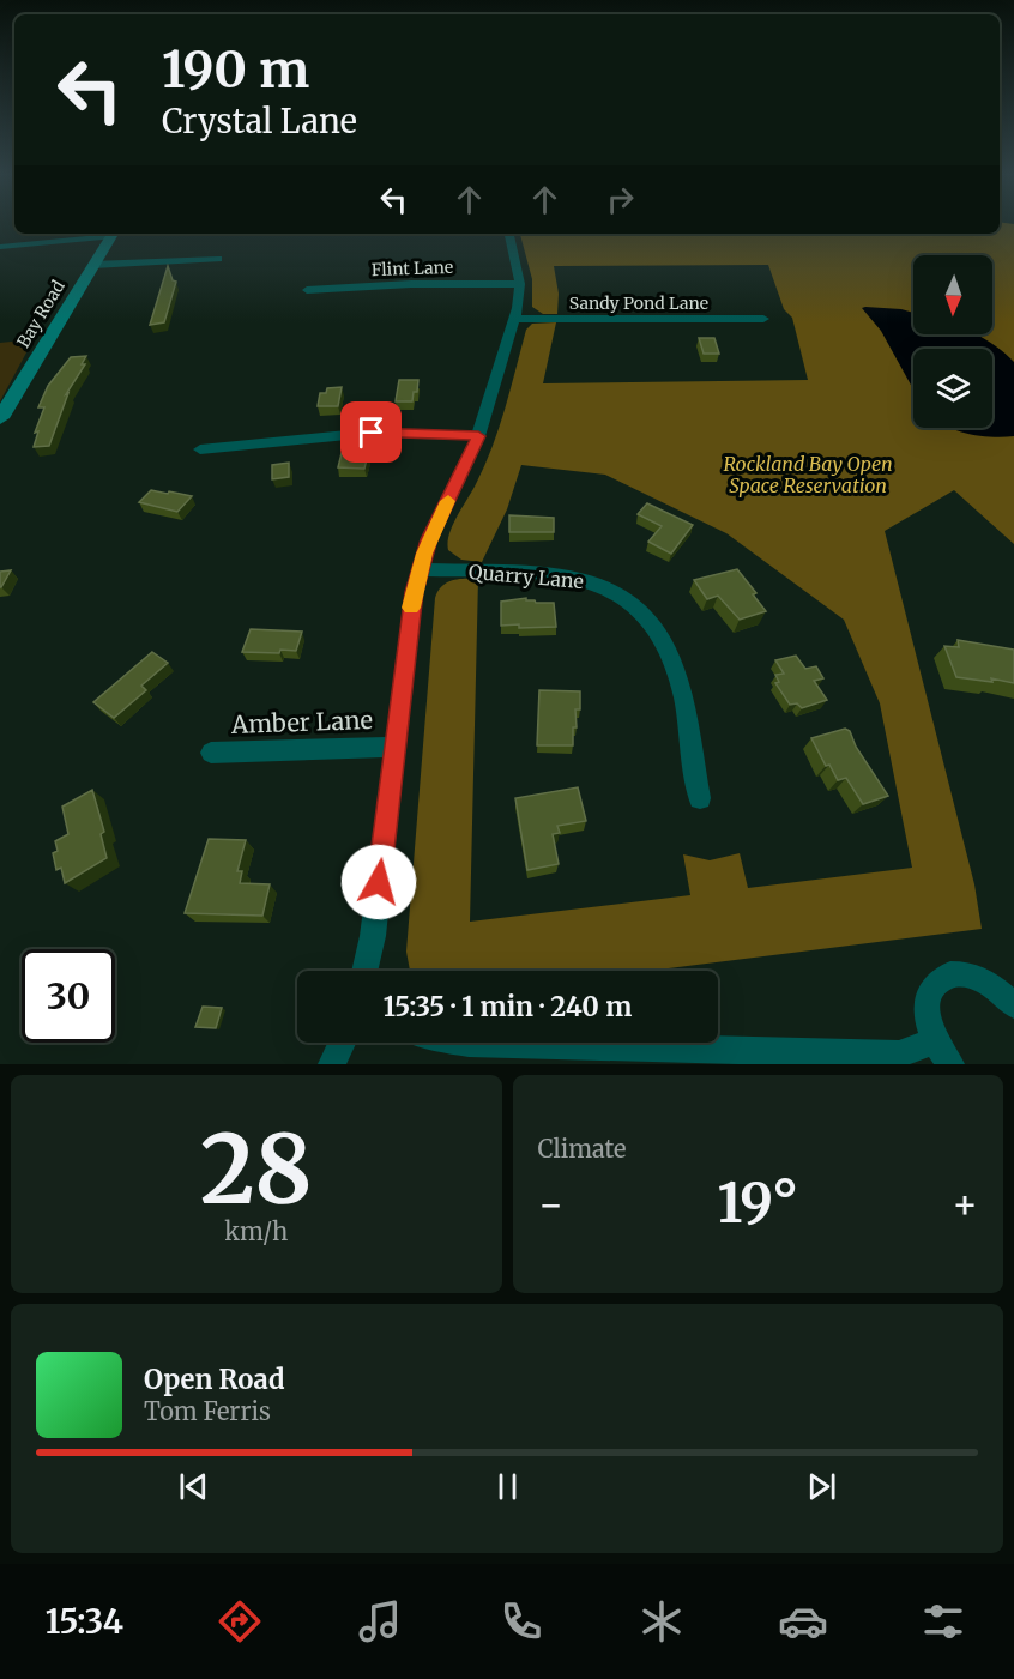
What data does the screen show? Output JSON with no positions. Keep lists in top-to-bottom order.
{
  "streets": {
    "main road": ["Bay Road"],
    "street": [
      "Flint Lane",
      "Sandy Pond Lane",
      "Quarry Lane",
      "Amber Lane"
    ]
  },
  "parks": ["Rockland Bay Open Space Reservation"],
  "north": "bottom",
  "page": {
    "turn": ["190 m", "Crystal Lane"],
    "limit": "30",
    "trip": "15:35 · 1 min · 240 m",
    "tile": [
      ["28", "km/h"],
      "Climate"
    ],
    "heat": ["−", "19°", "+"],
    "song": ["Open Road", "Tom Ferris"],
    "tabs": "15:34"
  }
}
